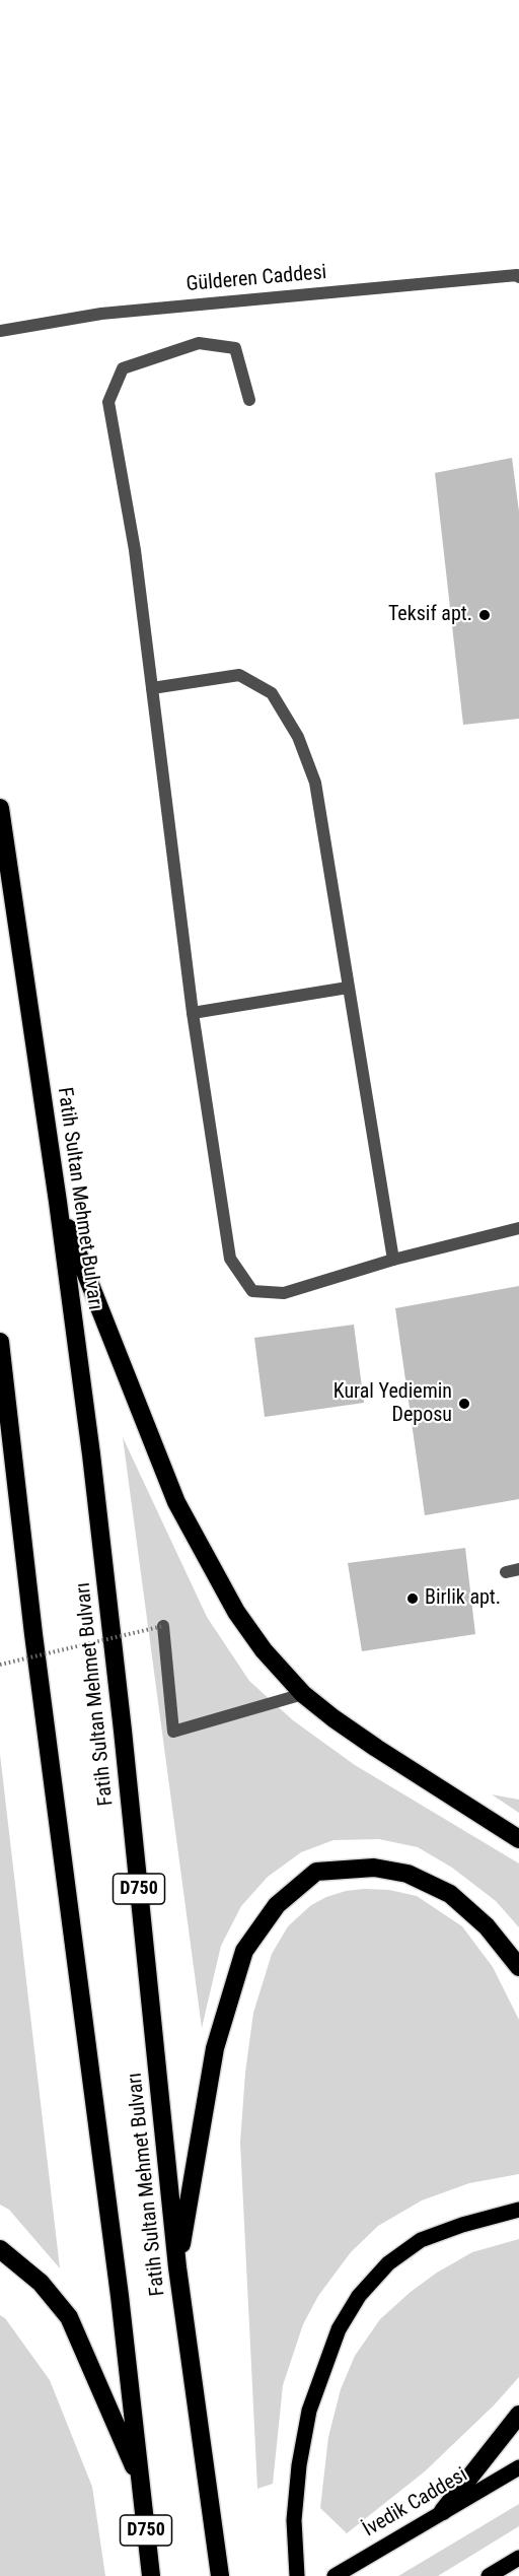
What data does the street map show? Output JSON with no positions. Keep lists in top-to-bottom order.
{
  "streets": {
    "highway": ["Fatih Sultan Mehmet Bulvarı", "D750"],
    "main road": ["İvedik Caddesi"],
    "street": ["Gülderen Caddesi"]
  },
  "places": ["Teksif apt.", "Kural Yediemin Deposu", "Birlik apt."]
}
